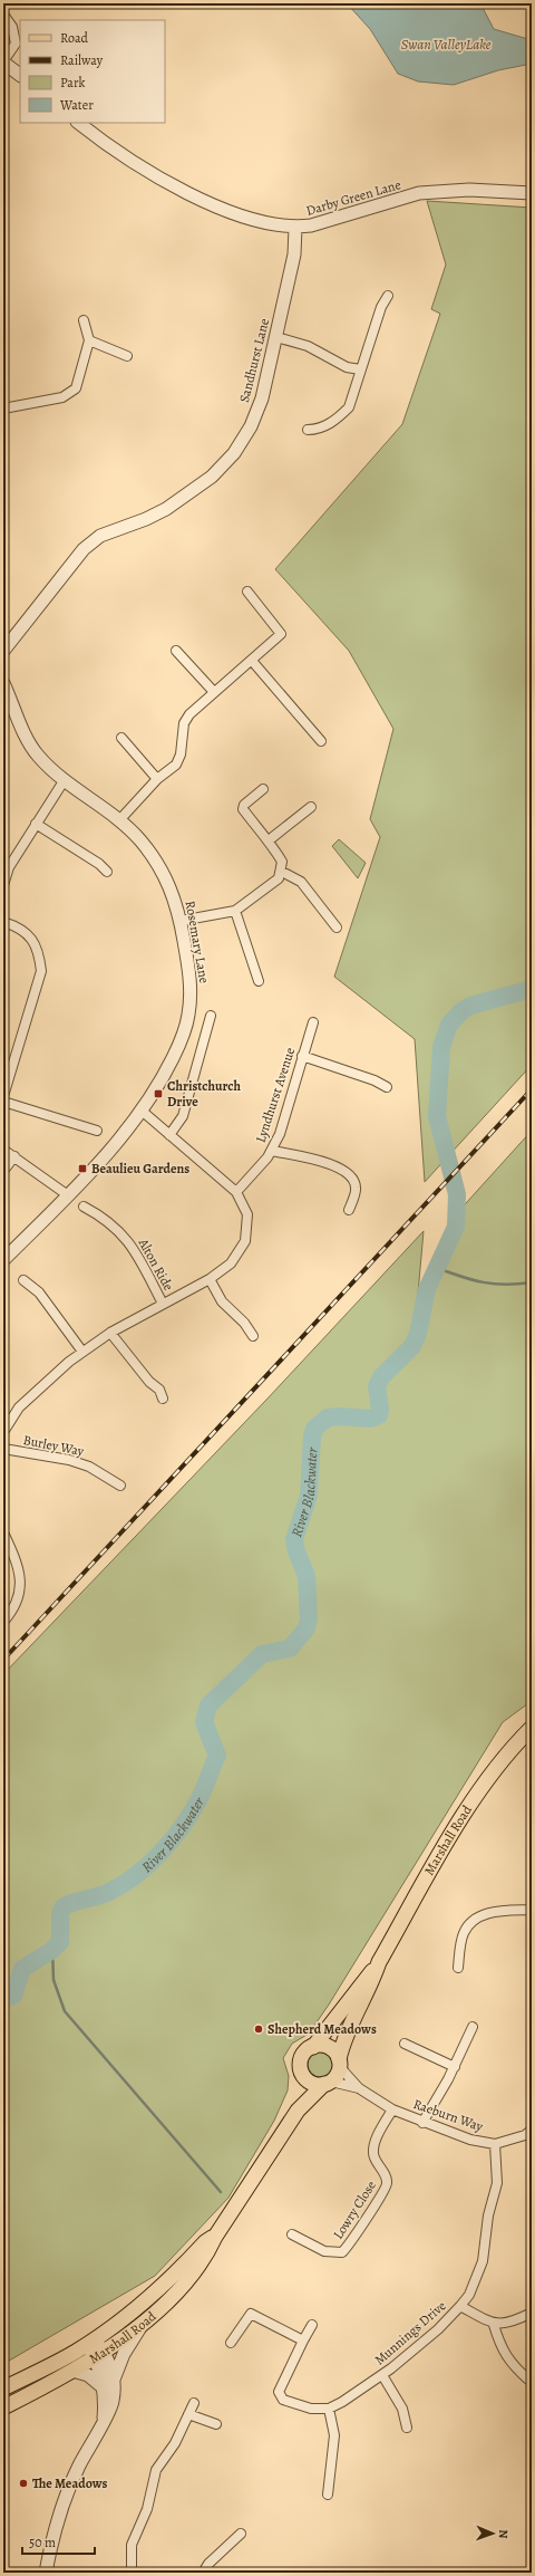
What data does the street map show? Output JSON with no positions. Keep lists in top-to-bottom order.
{
  "streets": {
    "main road": ["Marshall Road"],
    "street": [
      "Darby Green Lane",
      "Sandhurst Lane",
      "Rosemary Lane",
      "Lyndhurst Avenue",
      "Alton Ride",
      "Burley Way",
      "Raeburn Way",
      "Lowry Close",
      "Munnings Drive"
    ]
  },
  "crossings": [
    ["Darby Green Lane", "Sandhurst Lane"],
    ["Marshall Road", "Raeburn Way"],
    ["Raeburn Way", "Lowry Close"],
    ["Raeburn Way", "Munnings Drive"]
  ],
  "water": ["Swan ValleyLake", "River Blackwater"],
  "places": {
    "transit": ["Christchurch Drive", "Beaulieu Gardens"],
    "other": ["Shepherd Meadows", "The Meadows"]
  },
  "legend": [
    "Road",
    "Railway",
    "Park",
    "Water"
  ],
  "scale_bar": "50 m",
  "north": "right"
}
